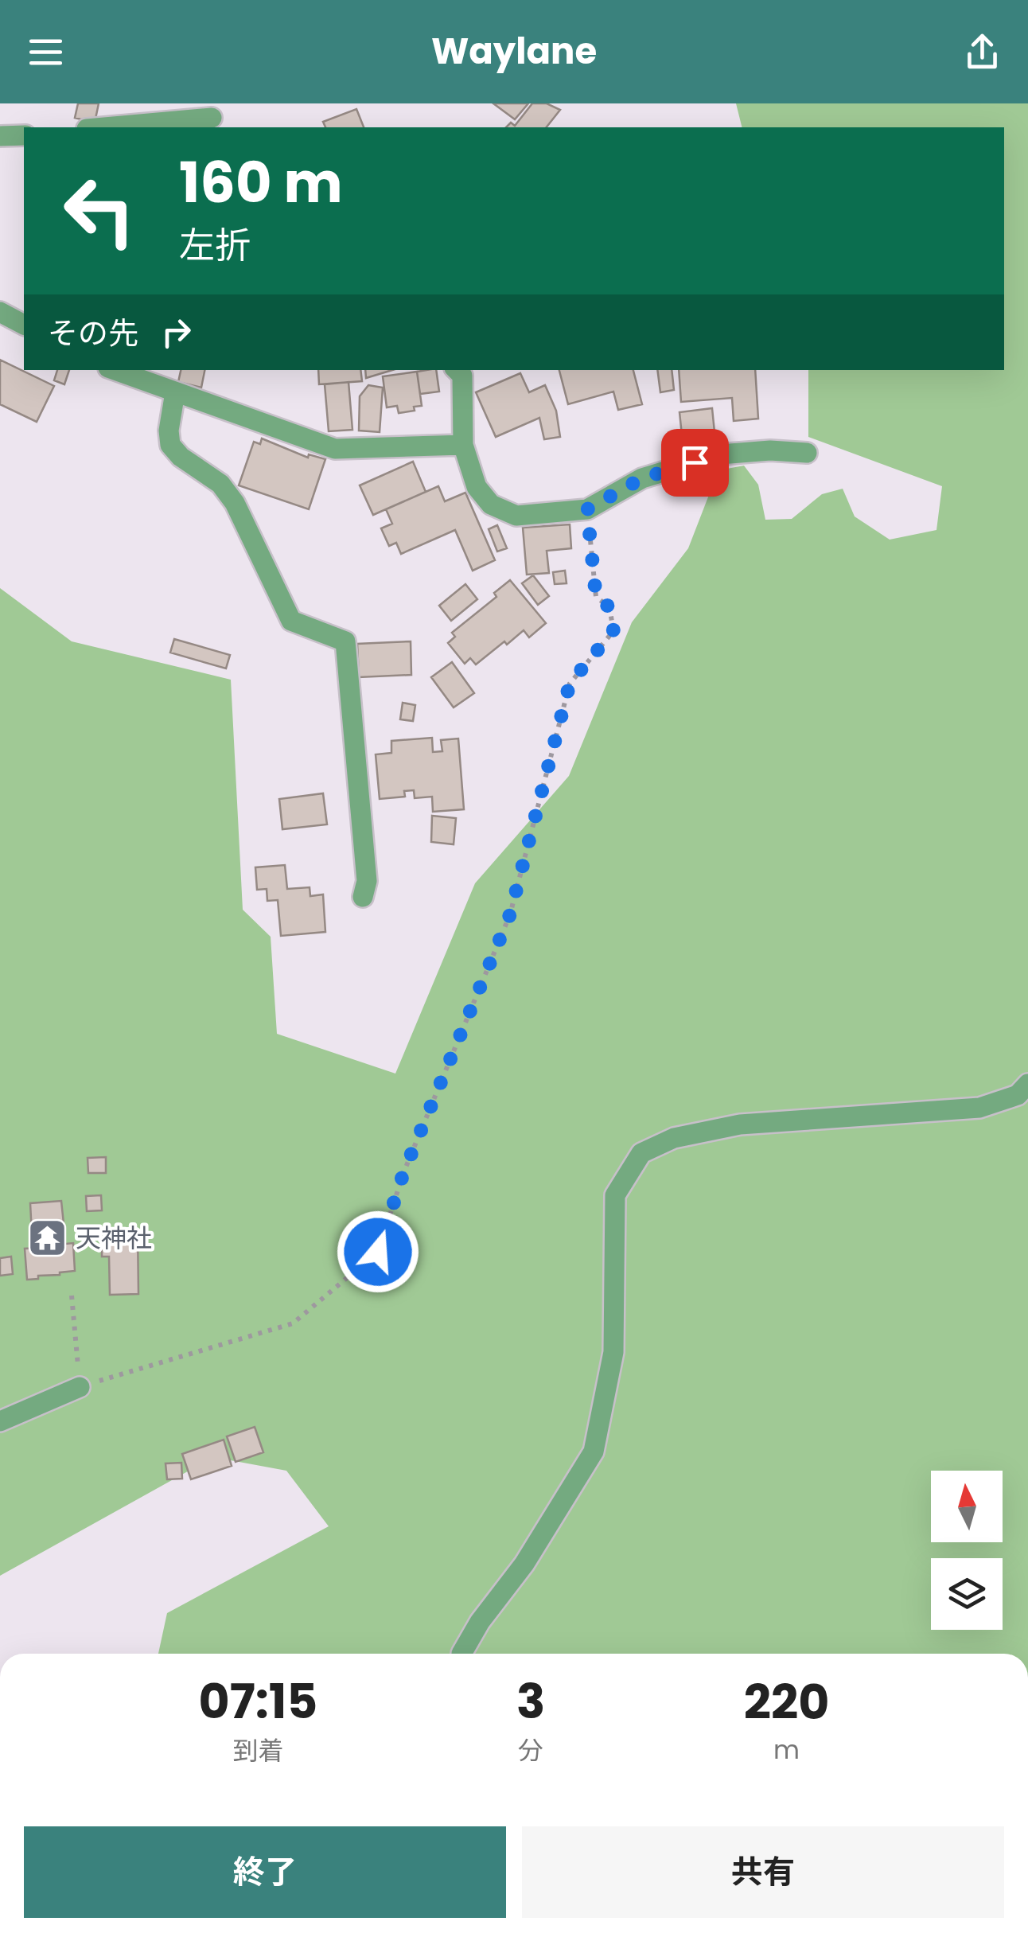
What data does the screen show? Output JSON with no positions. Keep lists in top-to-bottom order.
{
  "places": {
    "temple": ["天神社"]
  },
  "north": "top",
  "page": {
    "header": "Waylane",
    "turn": ["160 m", "左折"],
    "then": "その先",
    "eta": [
      "07:15",
      "到着",
      "3",
      "分",
      "220",
      "m"
    ],
    "buttons": ["終了", "共有"]
  }
}
